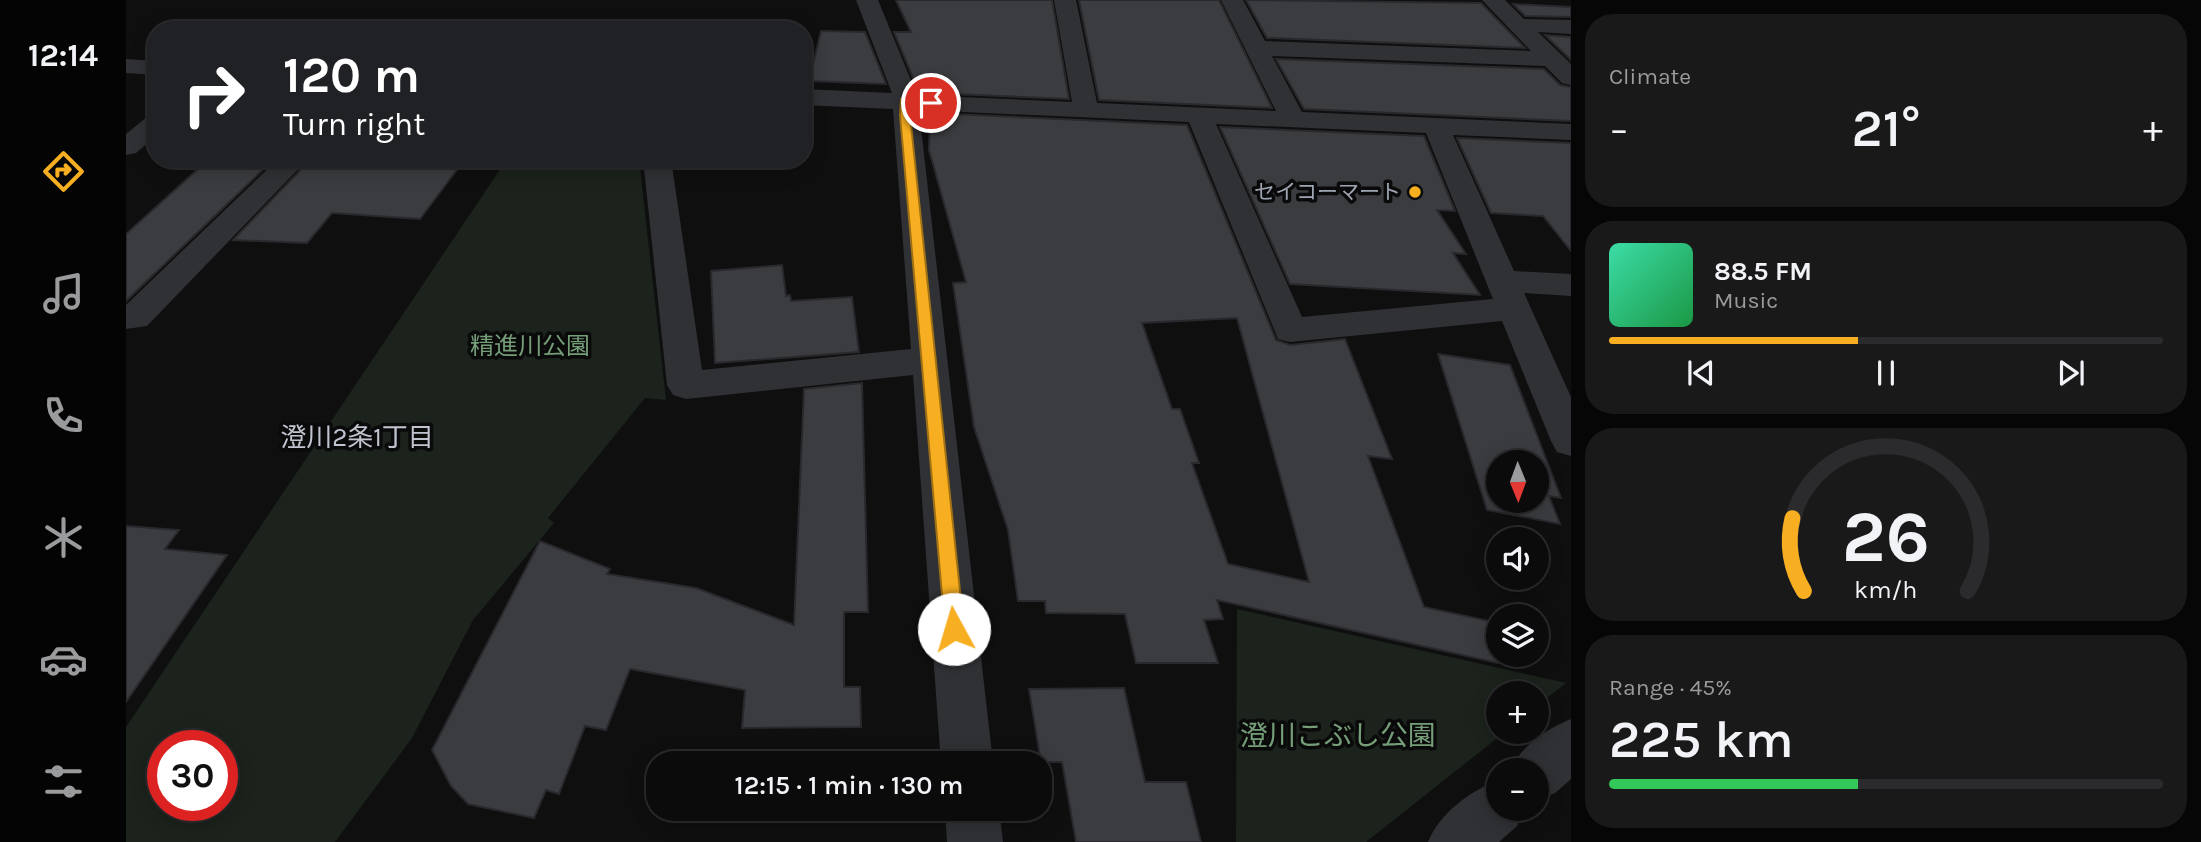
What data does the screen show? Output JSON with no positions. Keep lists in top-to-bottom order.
{
  "districts": ["澄川2条1丁目"],
  "parks": ["精進川公園", "澄川こぶし公園"],
  "places": ["セイコーマート"],
  "north": "bottom",
  "page": {
    "tabs": "12:14",
    "tile": [
      "Climate",
      ["Range · 45%", "225 km"]
    ],
    "turn": ["120 m", "Turn right"],
    "heat": ["−", "21°", "+"],
    "song": ["88.5 FM", "Music"],
    "map_buttons": ["+", "−"],
    "limit": "30",
    "trip": "12:15 · 1 min · 130 m",
    "gauge": ["26", "km/h"]
  }
}
